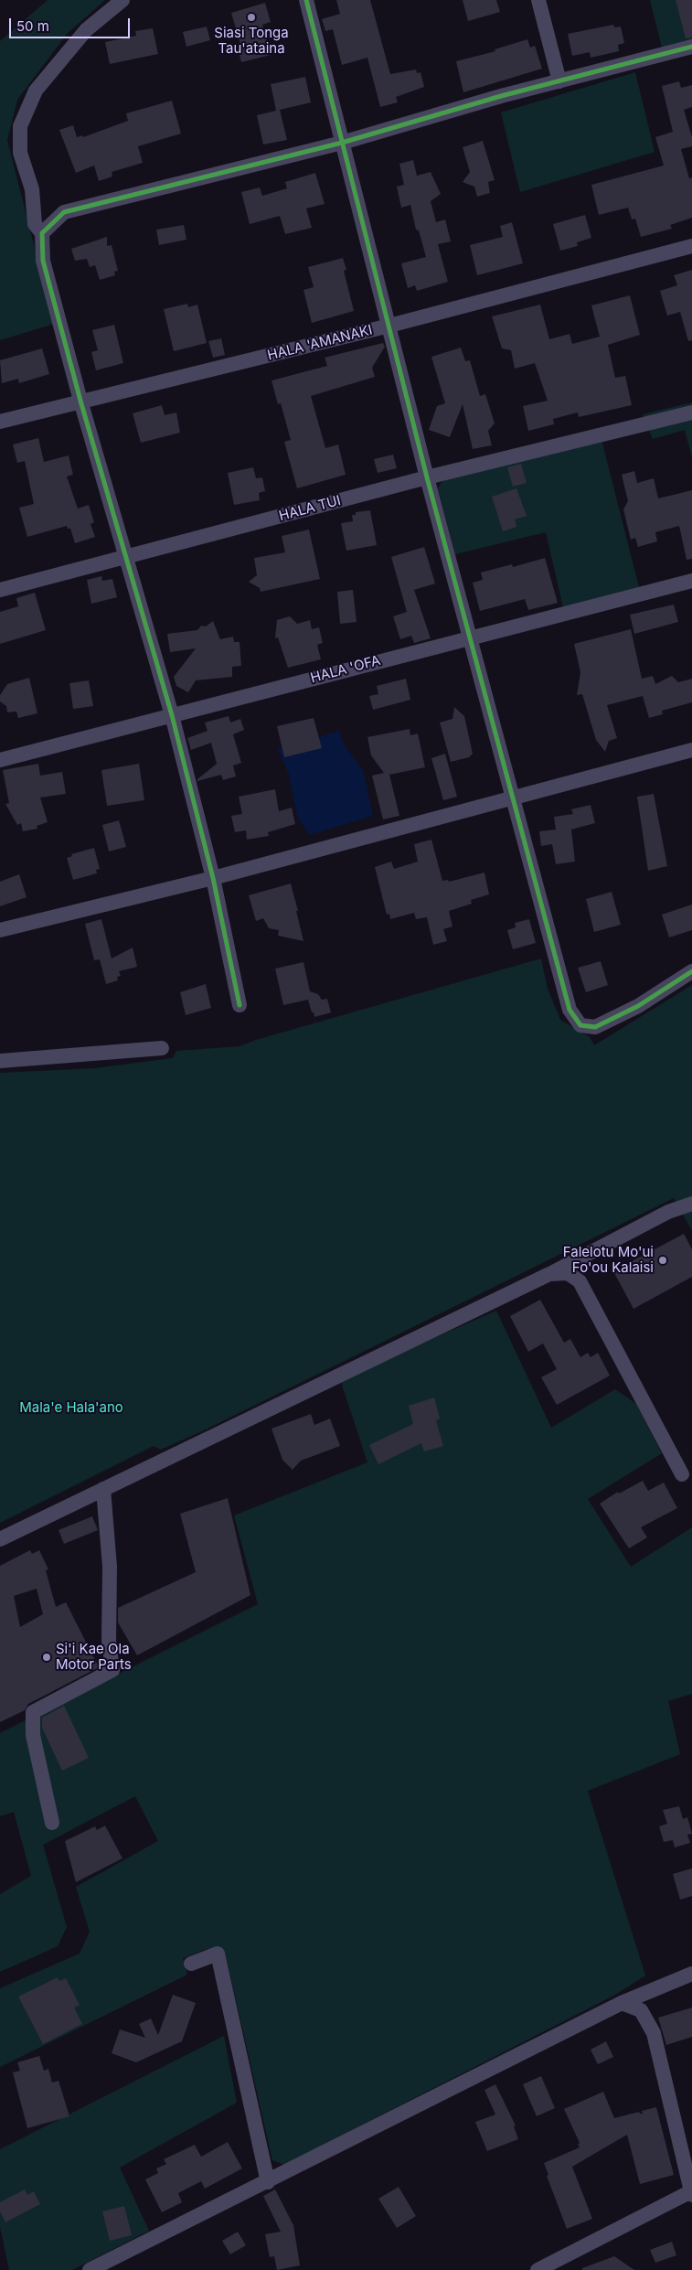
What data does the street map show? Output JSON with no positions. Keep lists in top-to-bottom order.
{
  "streets": {
    "street": ["HALA 'AMANAKI", "HALA TUI", "HALA 'OFA"]
  },
  "parks": ["Mala'e Hala'ano"],
  "places": ["Siasi Tonga Tau'ataina", "Falelotu Mo'ui Fo'ou Kalaisi", "Si'i Kae Ola Motor Parts"],
  "scale_bar": "50 m"
}
